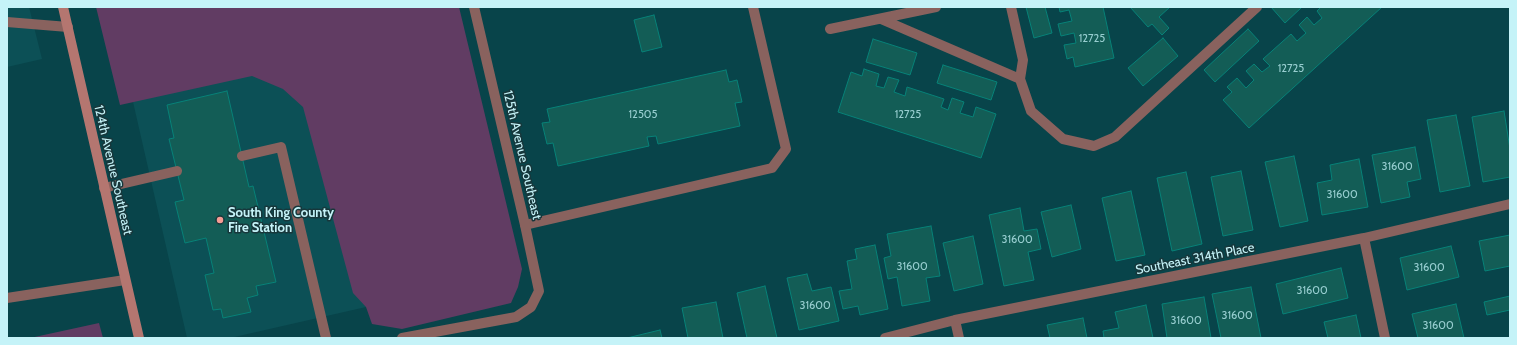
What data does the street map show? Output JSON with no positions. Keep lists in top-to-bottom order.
{
  "streets": {
    "street": ["125th Avenue Southeast", "124th Avenue Southeast", "Southeast 314th Place"]
  },
  "places": ["South King County Fire Station"],
  "house_numbers": [
    "12725",
    "12725",
    "12505",
    "12725",
    "31600",
    "31600",
    "31600",
    "31600",
    "31600",
    "31600",
    "31600",
    "31600",
    "31600",
    "31600"
  ]
}
